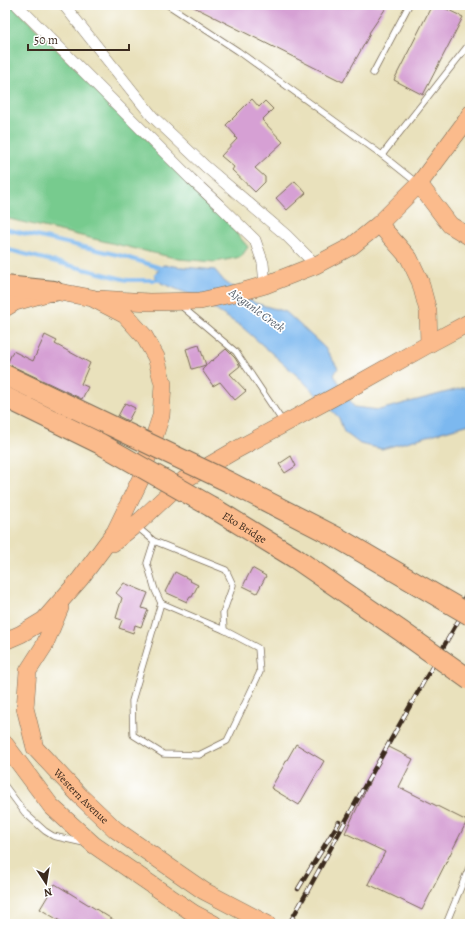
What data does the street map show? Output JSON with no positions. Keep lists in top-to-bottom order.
{
  "streets": {
    "highway": ["Eko Bridge"],
    "main road": ["Western Avenue"]
  },
  "water": ["Ajegunle Creek"],
  "scale_bar": "50 m",
  "north": "bottom"
}
